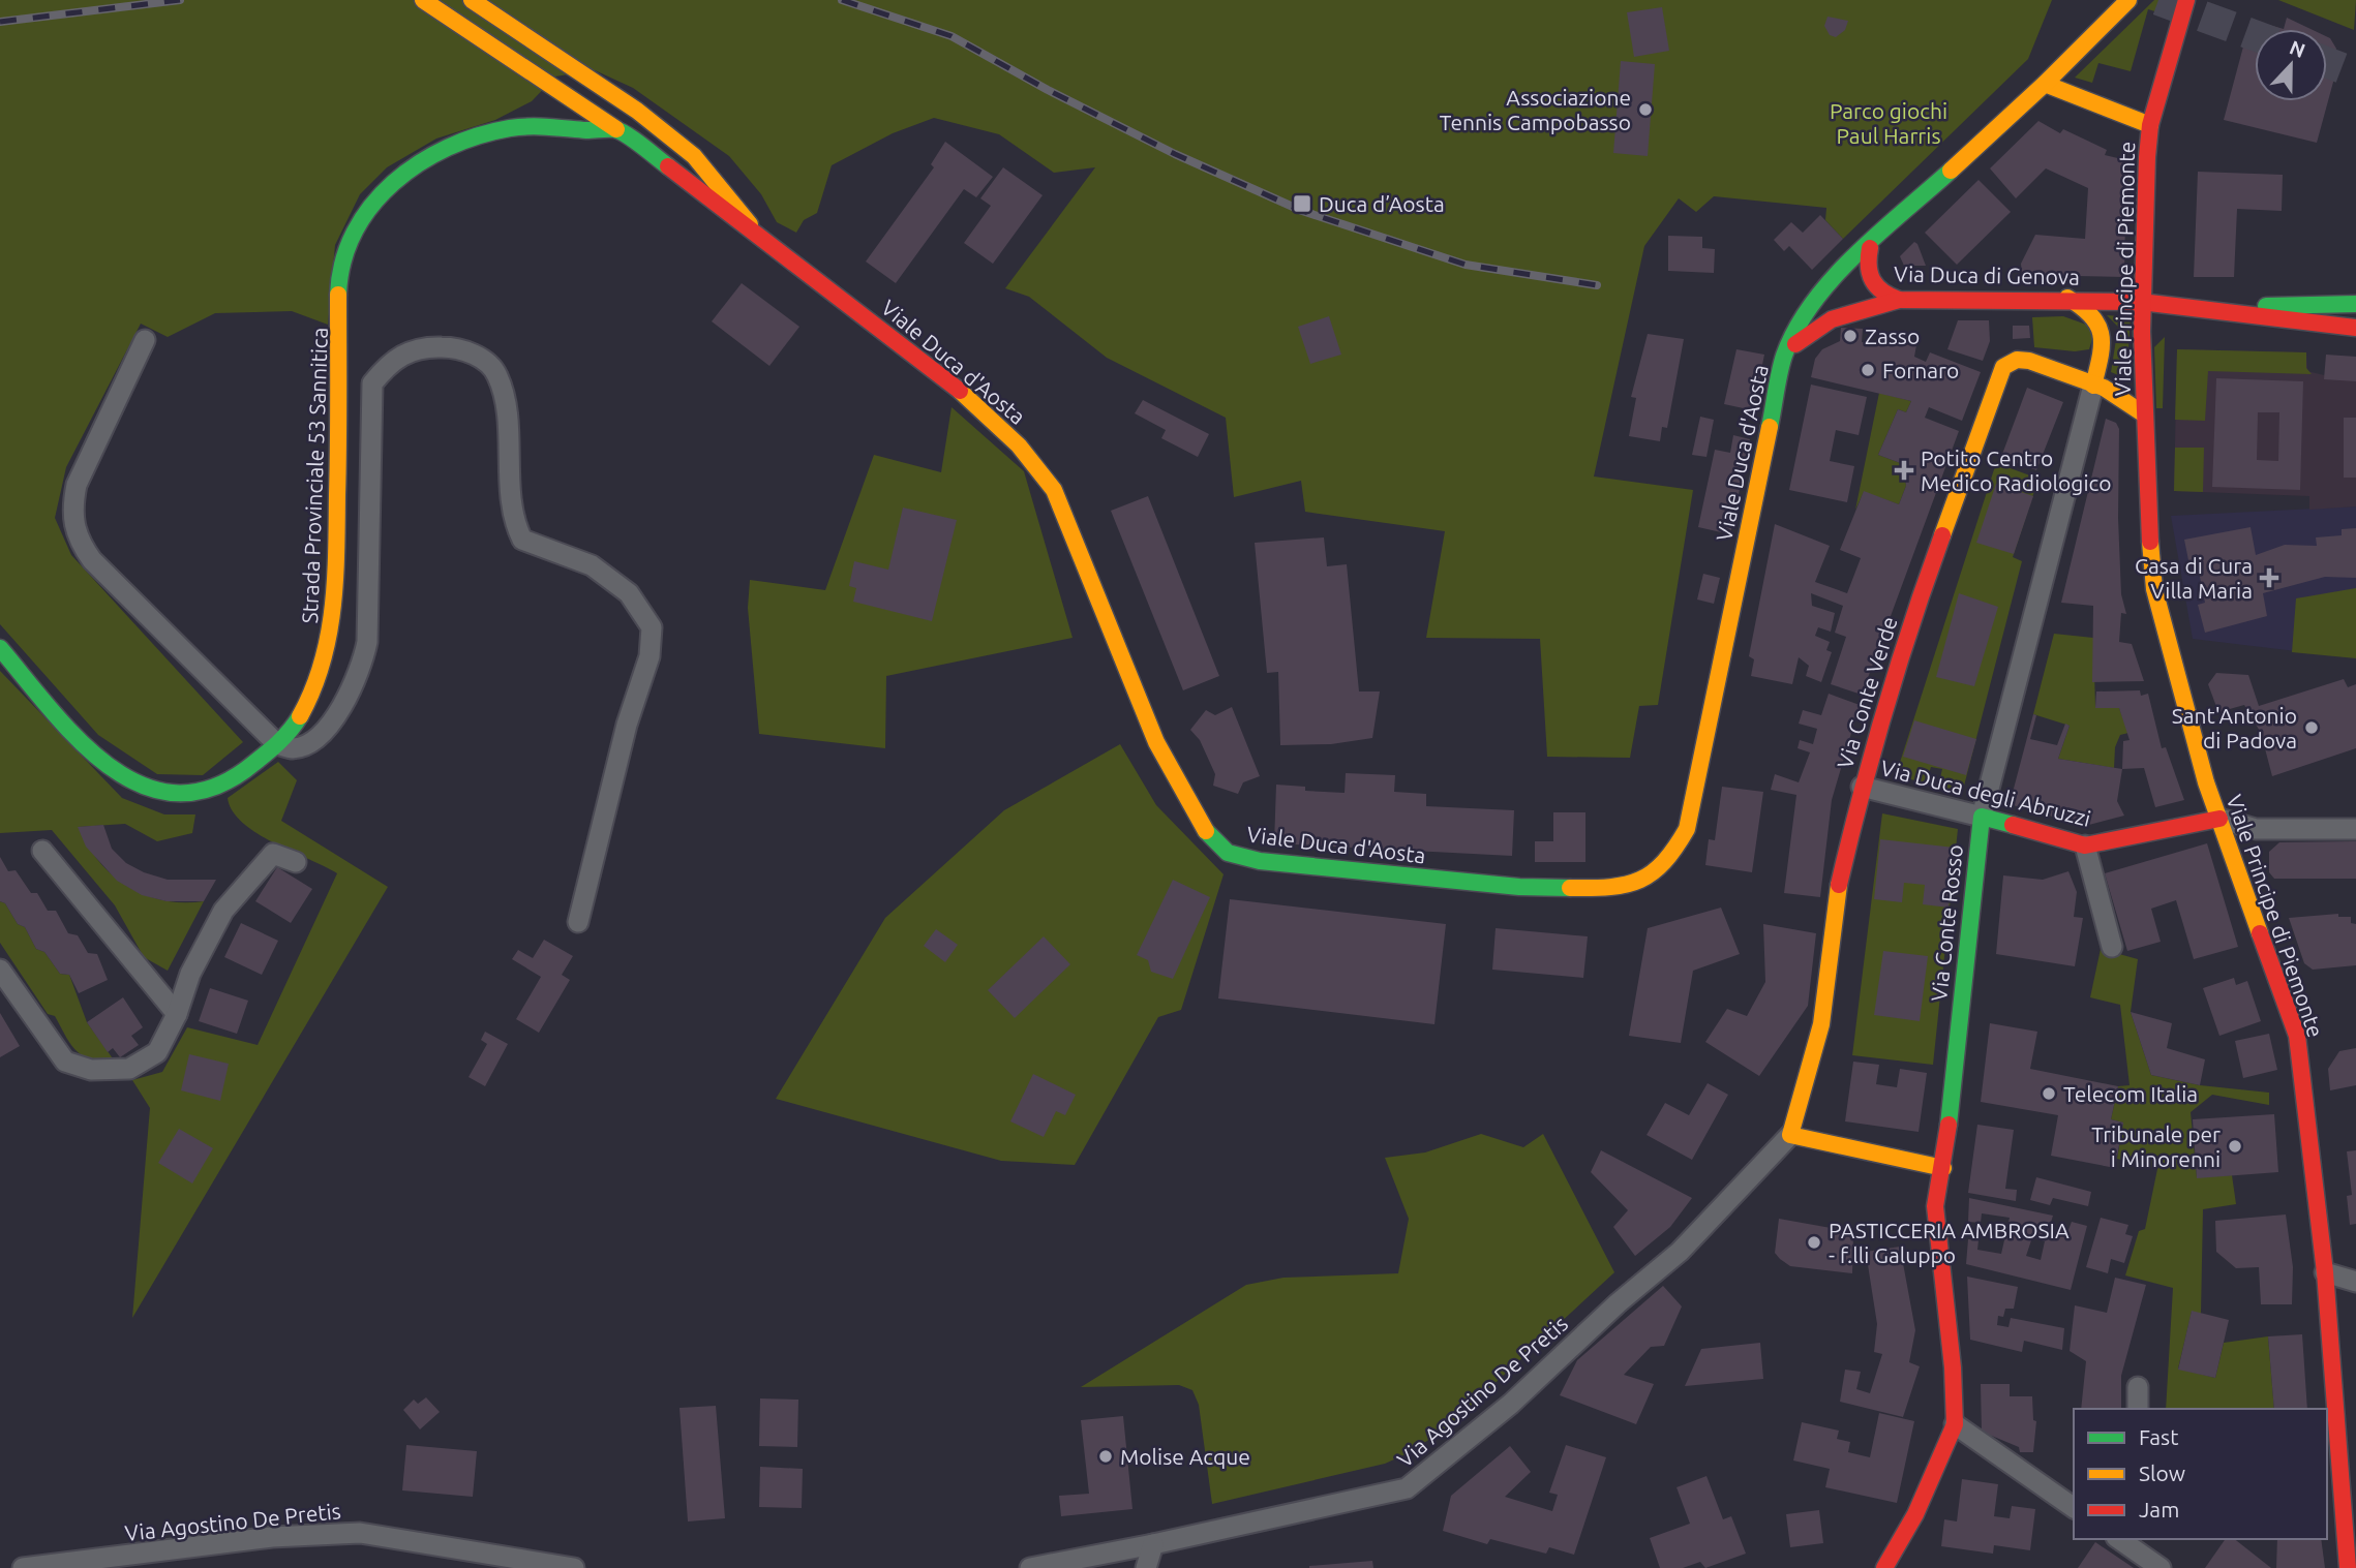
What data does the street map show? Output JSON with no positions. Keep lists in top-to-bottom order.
{
  "streets": {
    "main road": [
      "Viale Principe di Piemonte",
      "Via Duca di Genova",
      "Viale Duca d'Aosta",
      "Strada Provinciale 53 Sannitica",
      "Via Conte Verde",
      "Via Duca degli Abruzzi",
      "Via Conte Rosso"
    ],
    "street": ["Via Agostino De Pretis"]
  },
  "crossings": [
    ["Viale Principe di Piemonte", "Via Duca di Genova"],
    ["Viale Principe di Piemonte", "Via Conte Verde"],
    ["Viale Principe di Piemonte", "Via Duca degli Abruzzi"],
    ["Viale Principe di Piemonte", "Via Conte Rosso"],
    ["Via Duca di Genova", "Viale Duca d'Aosta"],
    ["Via Duca di Genova", "Via Conte Rosso"],
    ["Viale Duca d'Aosta", "Strada Provinciale 53 Sannitica"],
    ["Via Conte Verde", "Via Duca degli Abruzzi"],
    ["Via Conte Verde", "Via Conte Rosso"],
    ["Via Conte Verde", "Via Agostino De Pretis"],
    ["Via Duca degli Abruzzi", "Via Conte Rosso"]
  ],
  "parks": ["Parco giochi Paul Harris"],
  "places": {
    "other": [
      "Associazione Tennis Campobasso",
      "Zasso",
      "Fornaro",
      "Sant'Antonio di Padova",
      "Telecom Italia",
      "Tribunale per i Minorenni",
      "PASTICCERIA AMBROSIA - f.lli Galuppo",
      "Molise Acque"
    ],
    "transit": ["Duca d’Aosta"],
    "health": ["Potito Centro Medico Radiologico", "Casa di Cura Villa Maria"]
  },
  "legend": ["Fast", "Slow", "Jam"],
  "north": "top"
}
